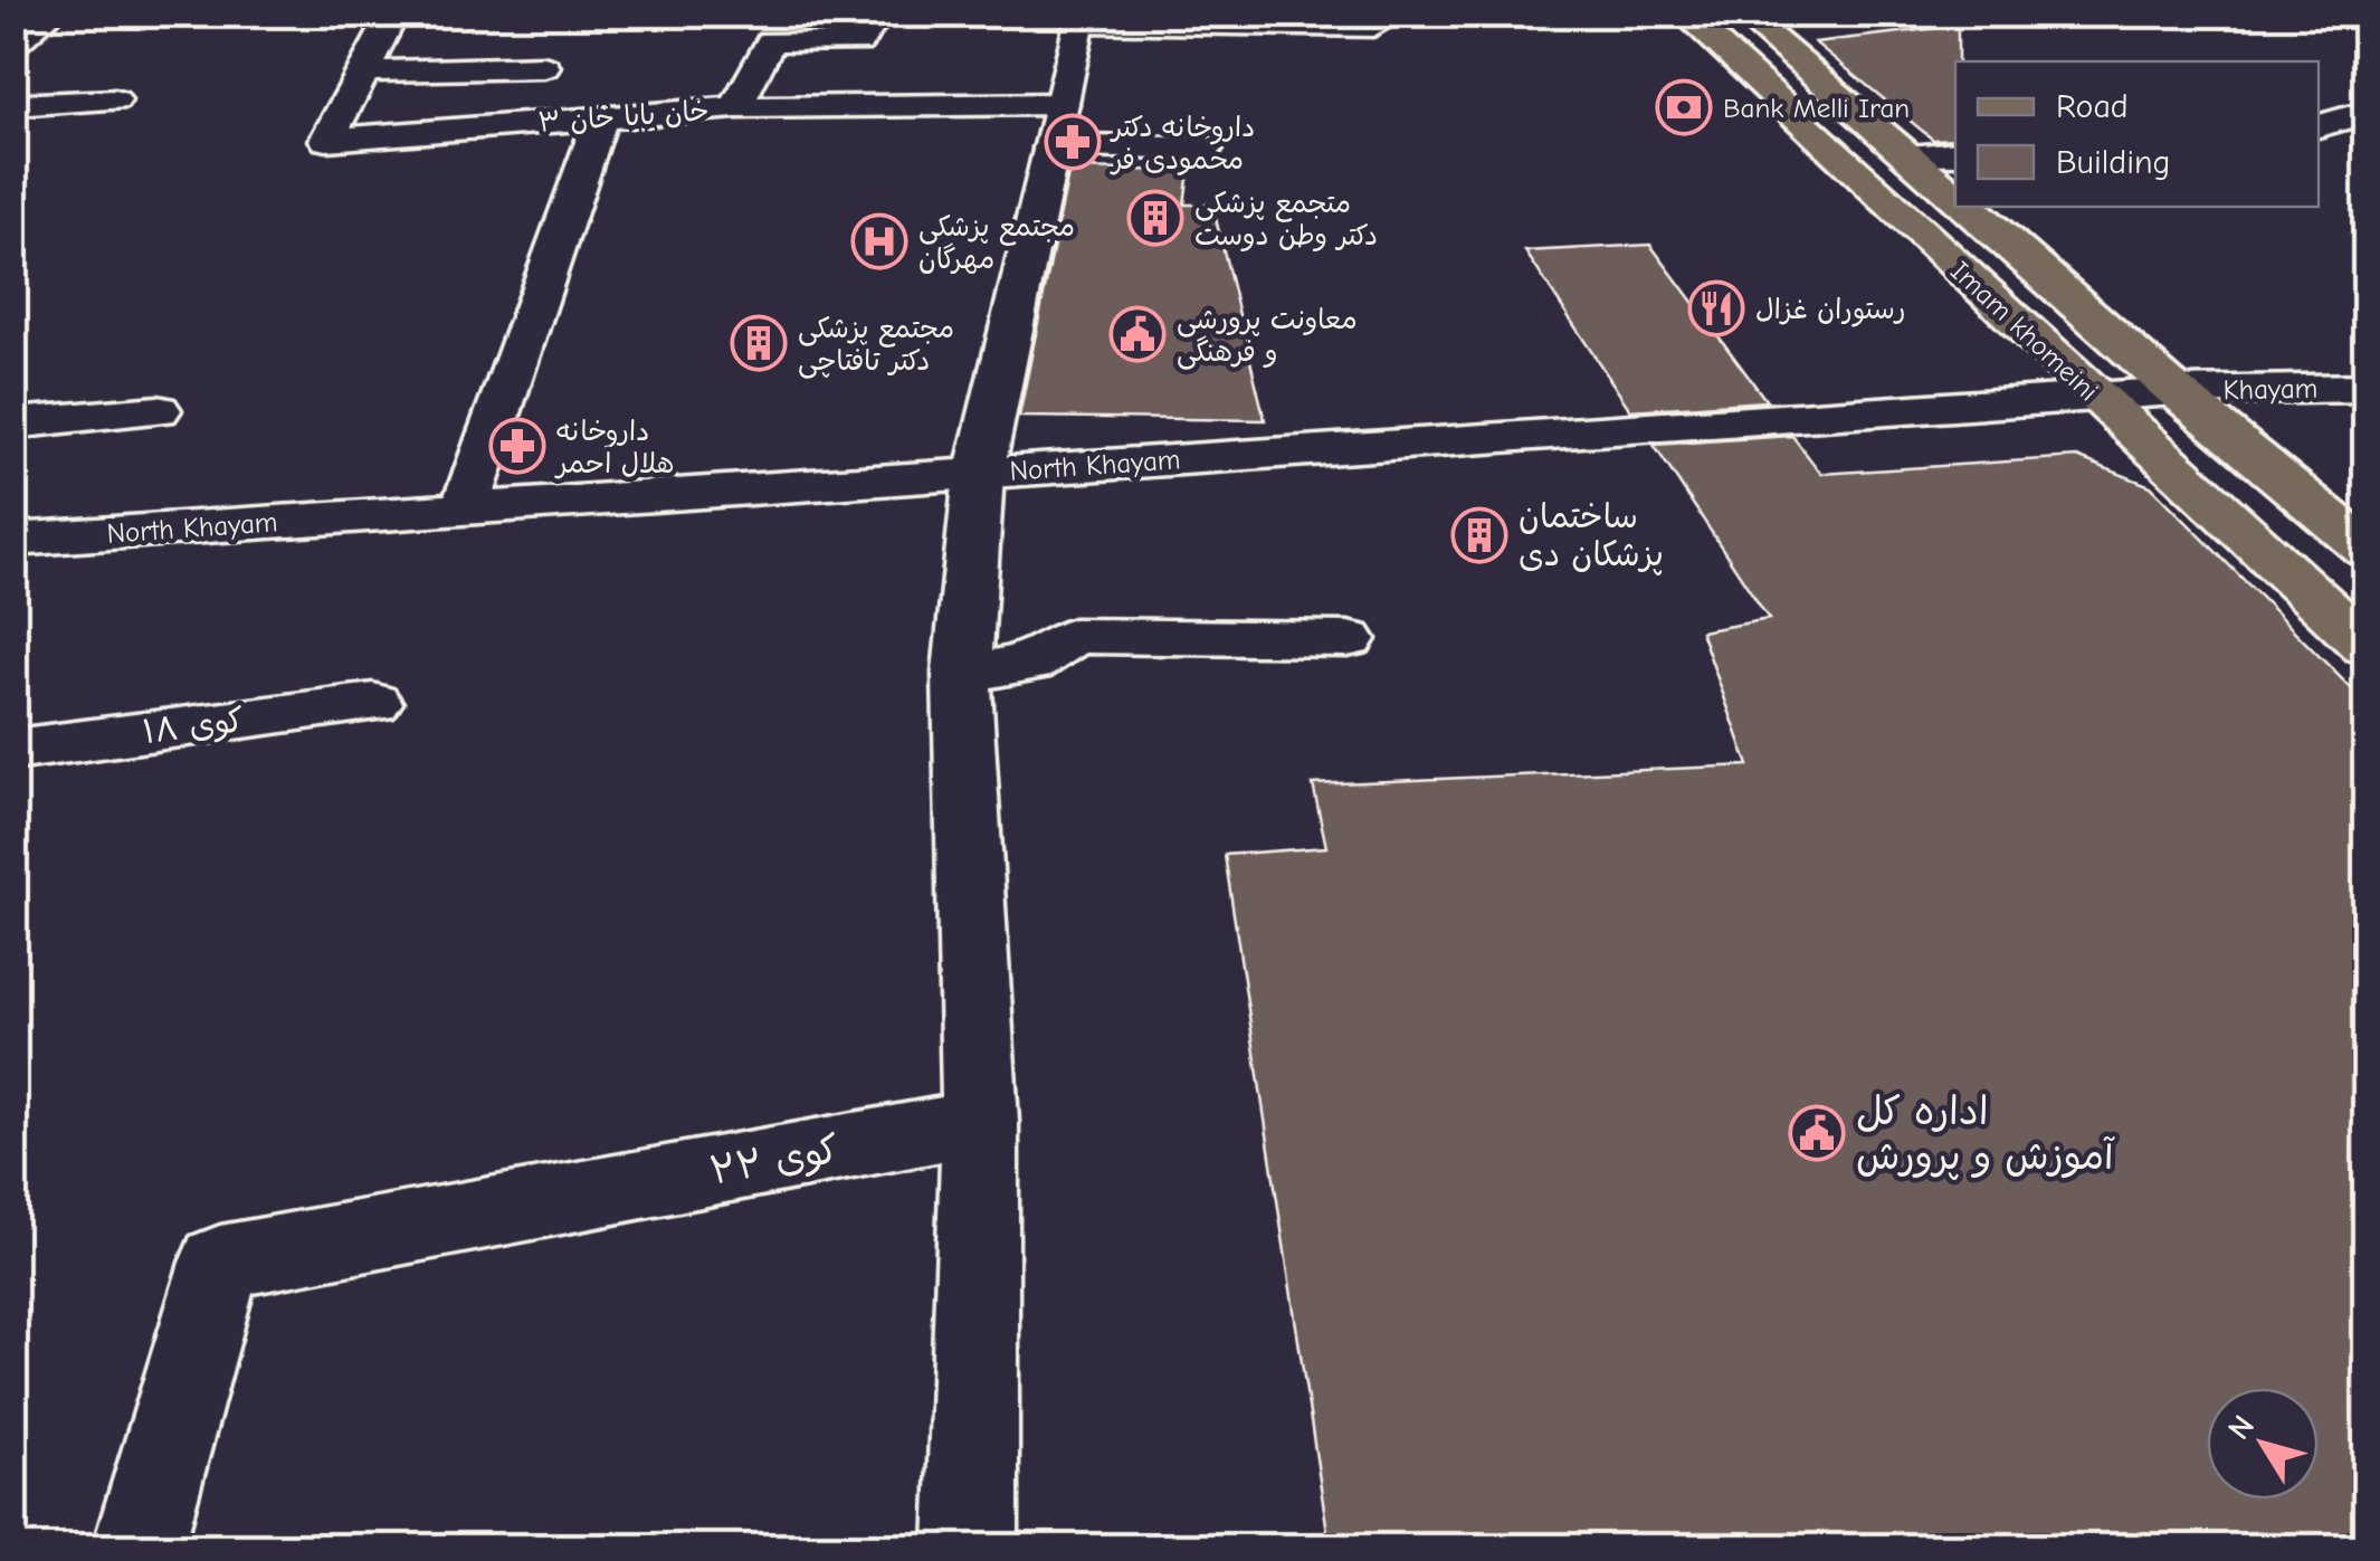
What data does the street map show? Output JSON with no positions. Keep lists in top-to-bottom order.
{
  "streets": {
    "main road": ["Imam khomeini"],
    "street": [
      "خان بابا خان ۳",
      "Khayam",
      "North Khayam",
      "کوی ۱۸",
      "کوی ۲۲"
    ]
  },
  "crossings": [
    ["Imam khomeini", "Khayam"],
    ["Imam khomeini", "North Khayam"],
    ["Khayam", "North Khayam"]
  ],
  "places": {
    "bank": ["Bank Melli Iran"],
    "pharmacy": ["داروخانه دکتر محمودی فر", "داروخانه هلال احمر"],
    "building": ["متجمع پزشکی دکتر وطن دوست", "مجتمع پزشکی دکتر تافتاچی", "ساختمان پزشکان دی"],
    "hospital": ["مجتمع پزشکی مهرگان"],
    "restaurant": ["رستوران غزال"],
    "public building": ["معاونت پرورشی و فرهنگی", "اداره کل آموزش و پرورش"]
  },
  "legend": ["Road", "Building"],
  "north": "top left"
}
